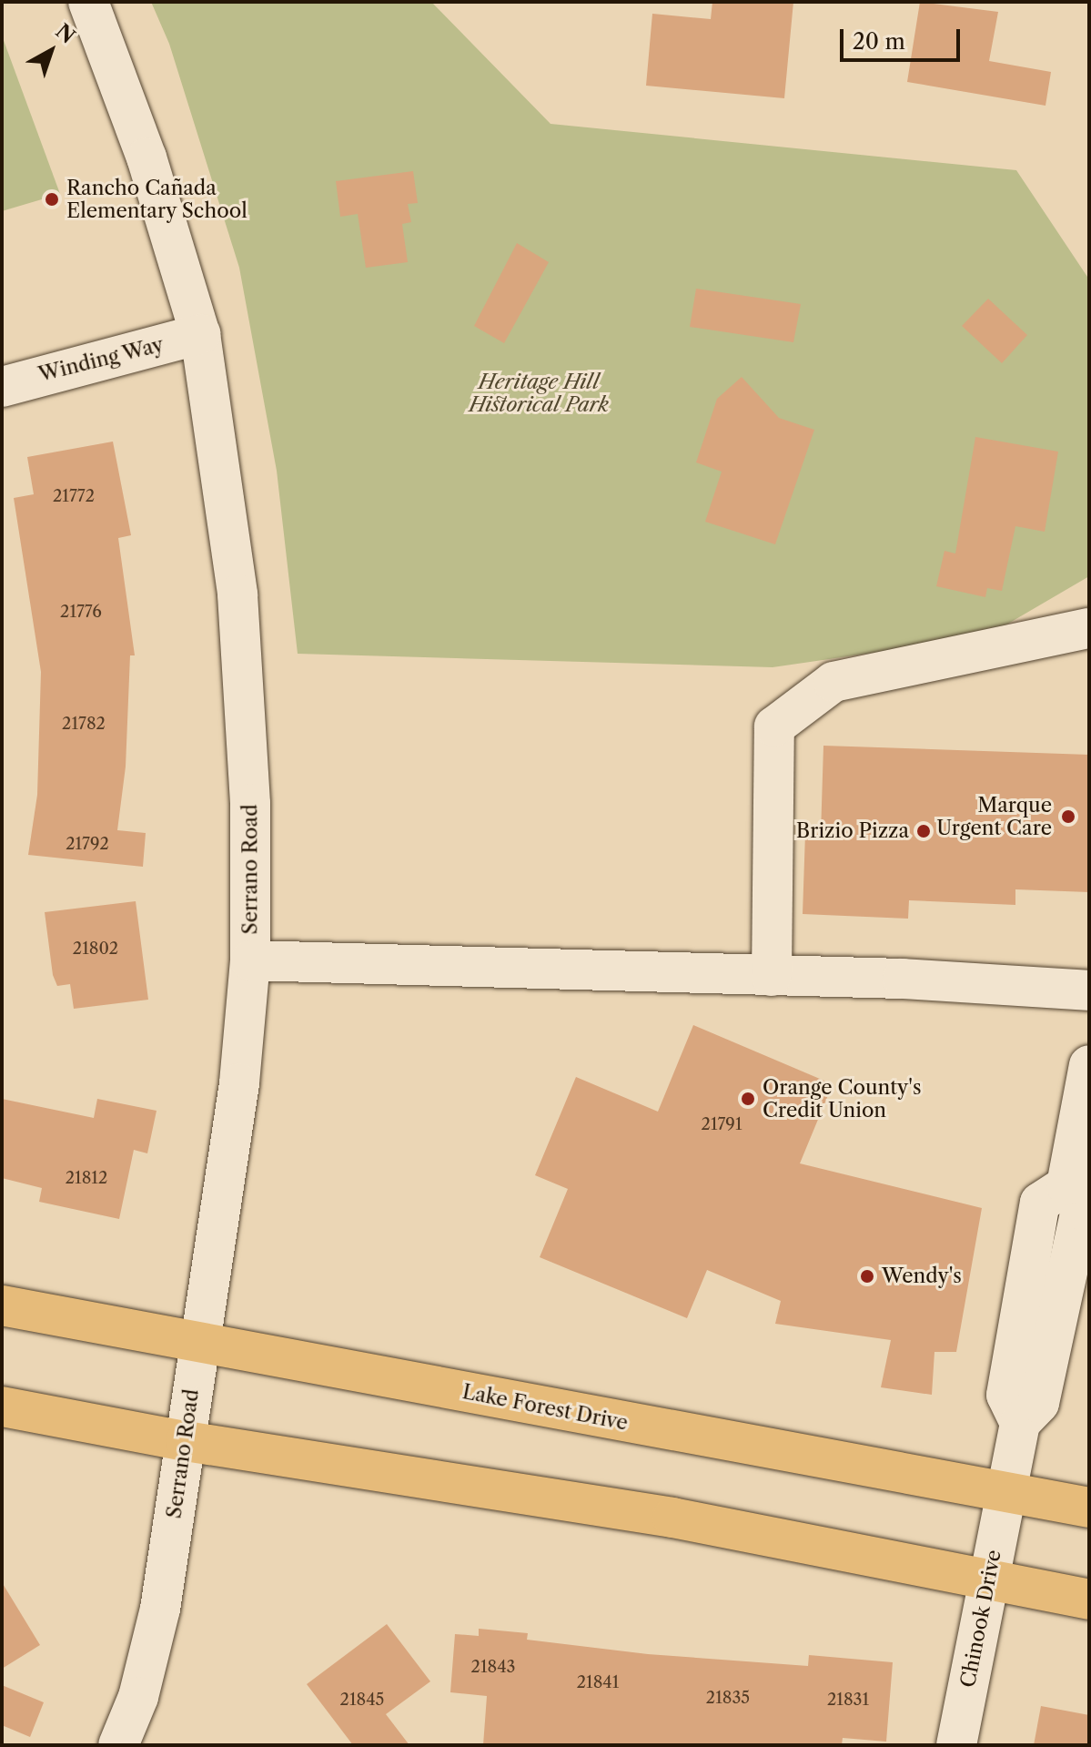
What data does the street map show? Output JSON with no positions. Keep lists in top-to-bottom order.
{
  "streets": {
    "main road": ["Lake Forest Drive"],
    "street": ["Winding Way", "Serrano Road", "Chinook Drive"]
  },
  "crossings": [
    ["Winding Way", "Serrano Road"],
    ["Serrano Road", "Lake Forest Drive"],
    ["Lake Forest Drive", "Chinook Drive"]
  ],
  "parks": ["Heritage Hill Historical Park"],
  "places": [
    "Rancho Cañada Elementary School",
    "Marque Urgent Care",
    "Brizio Pizza",
    "Orange County's Credit Union",
    "Wendy's"
  ],
  "house_numbers": [
    "21772",
    "21776",
    "21782",
    "21792",
    "21802",
    "21791",
    "21812",
    "21843",
    "21841",
    "21835",
    "21845",
    "21831"
  ],
  "scale_bar": "20 m",
  "north": "top right"
}
